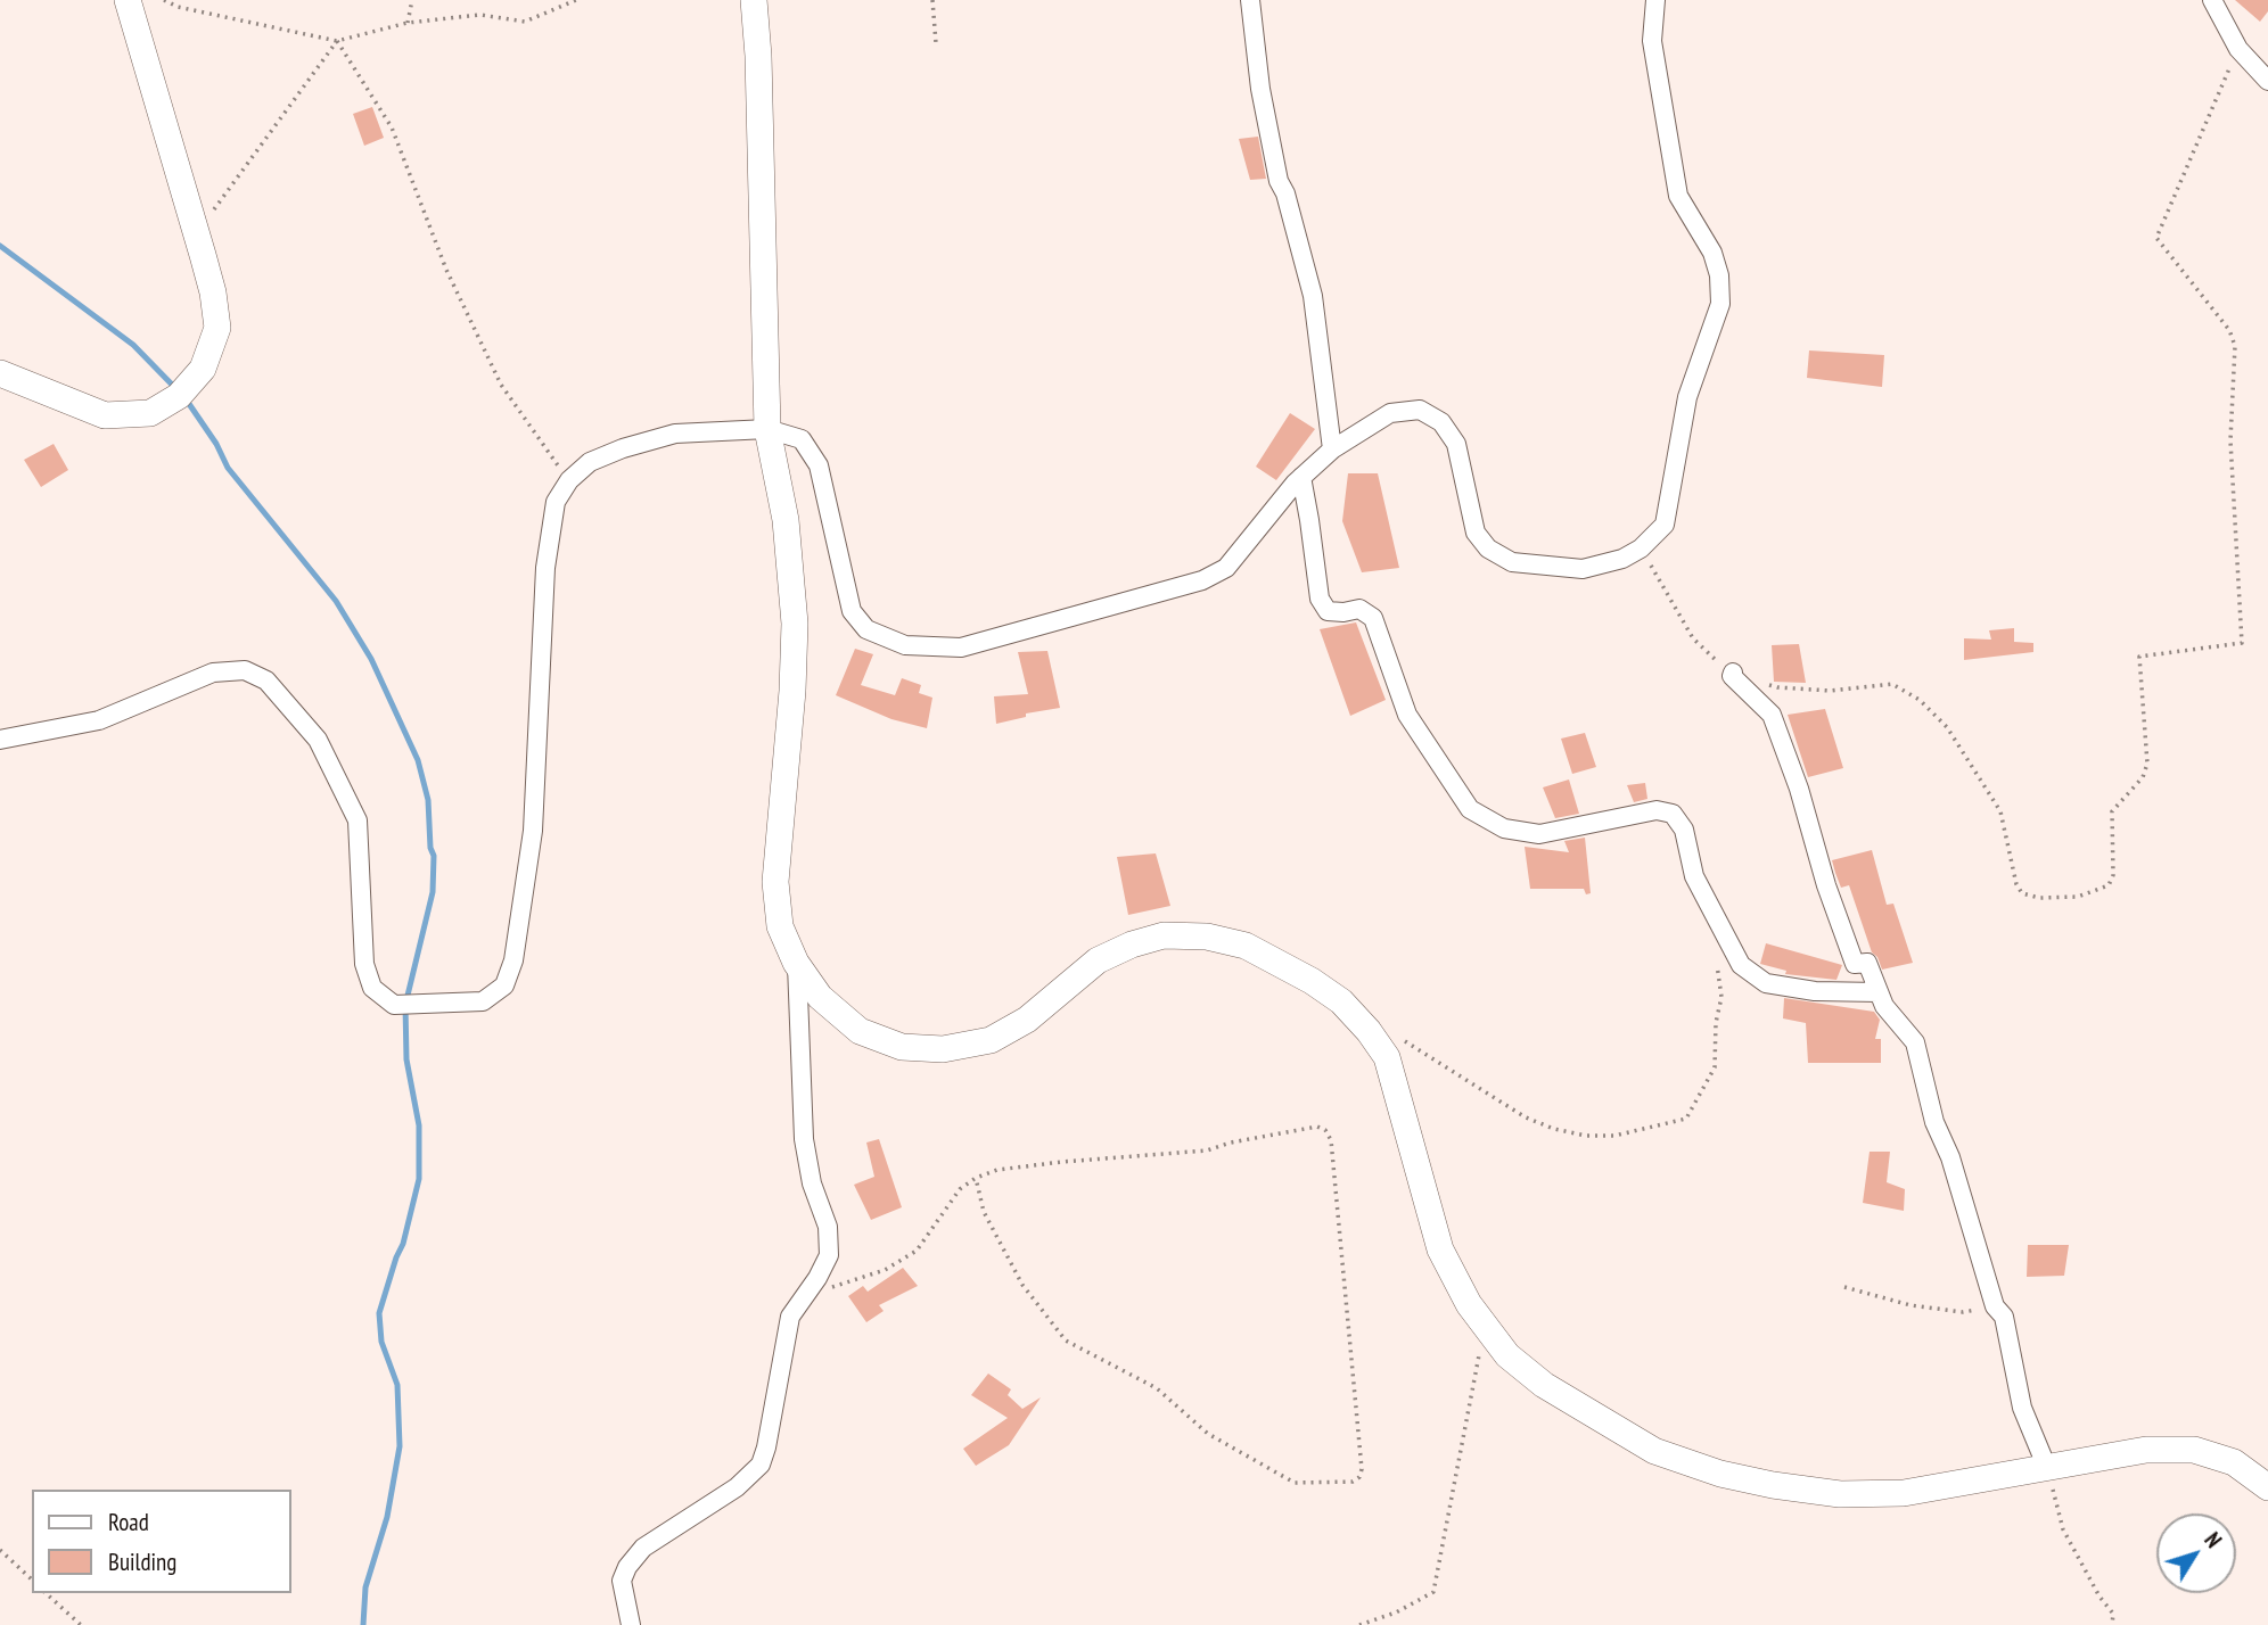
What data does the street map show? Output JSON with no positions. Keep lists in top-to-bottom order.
{
  "legend": ["Road", "Building"],
  "north": "top right"
}
